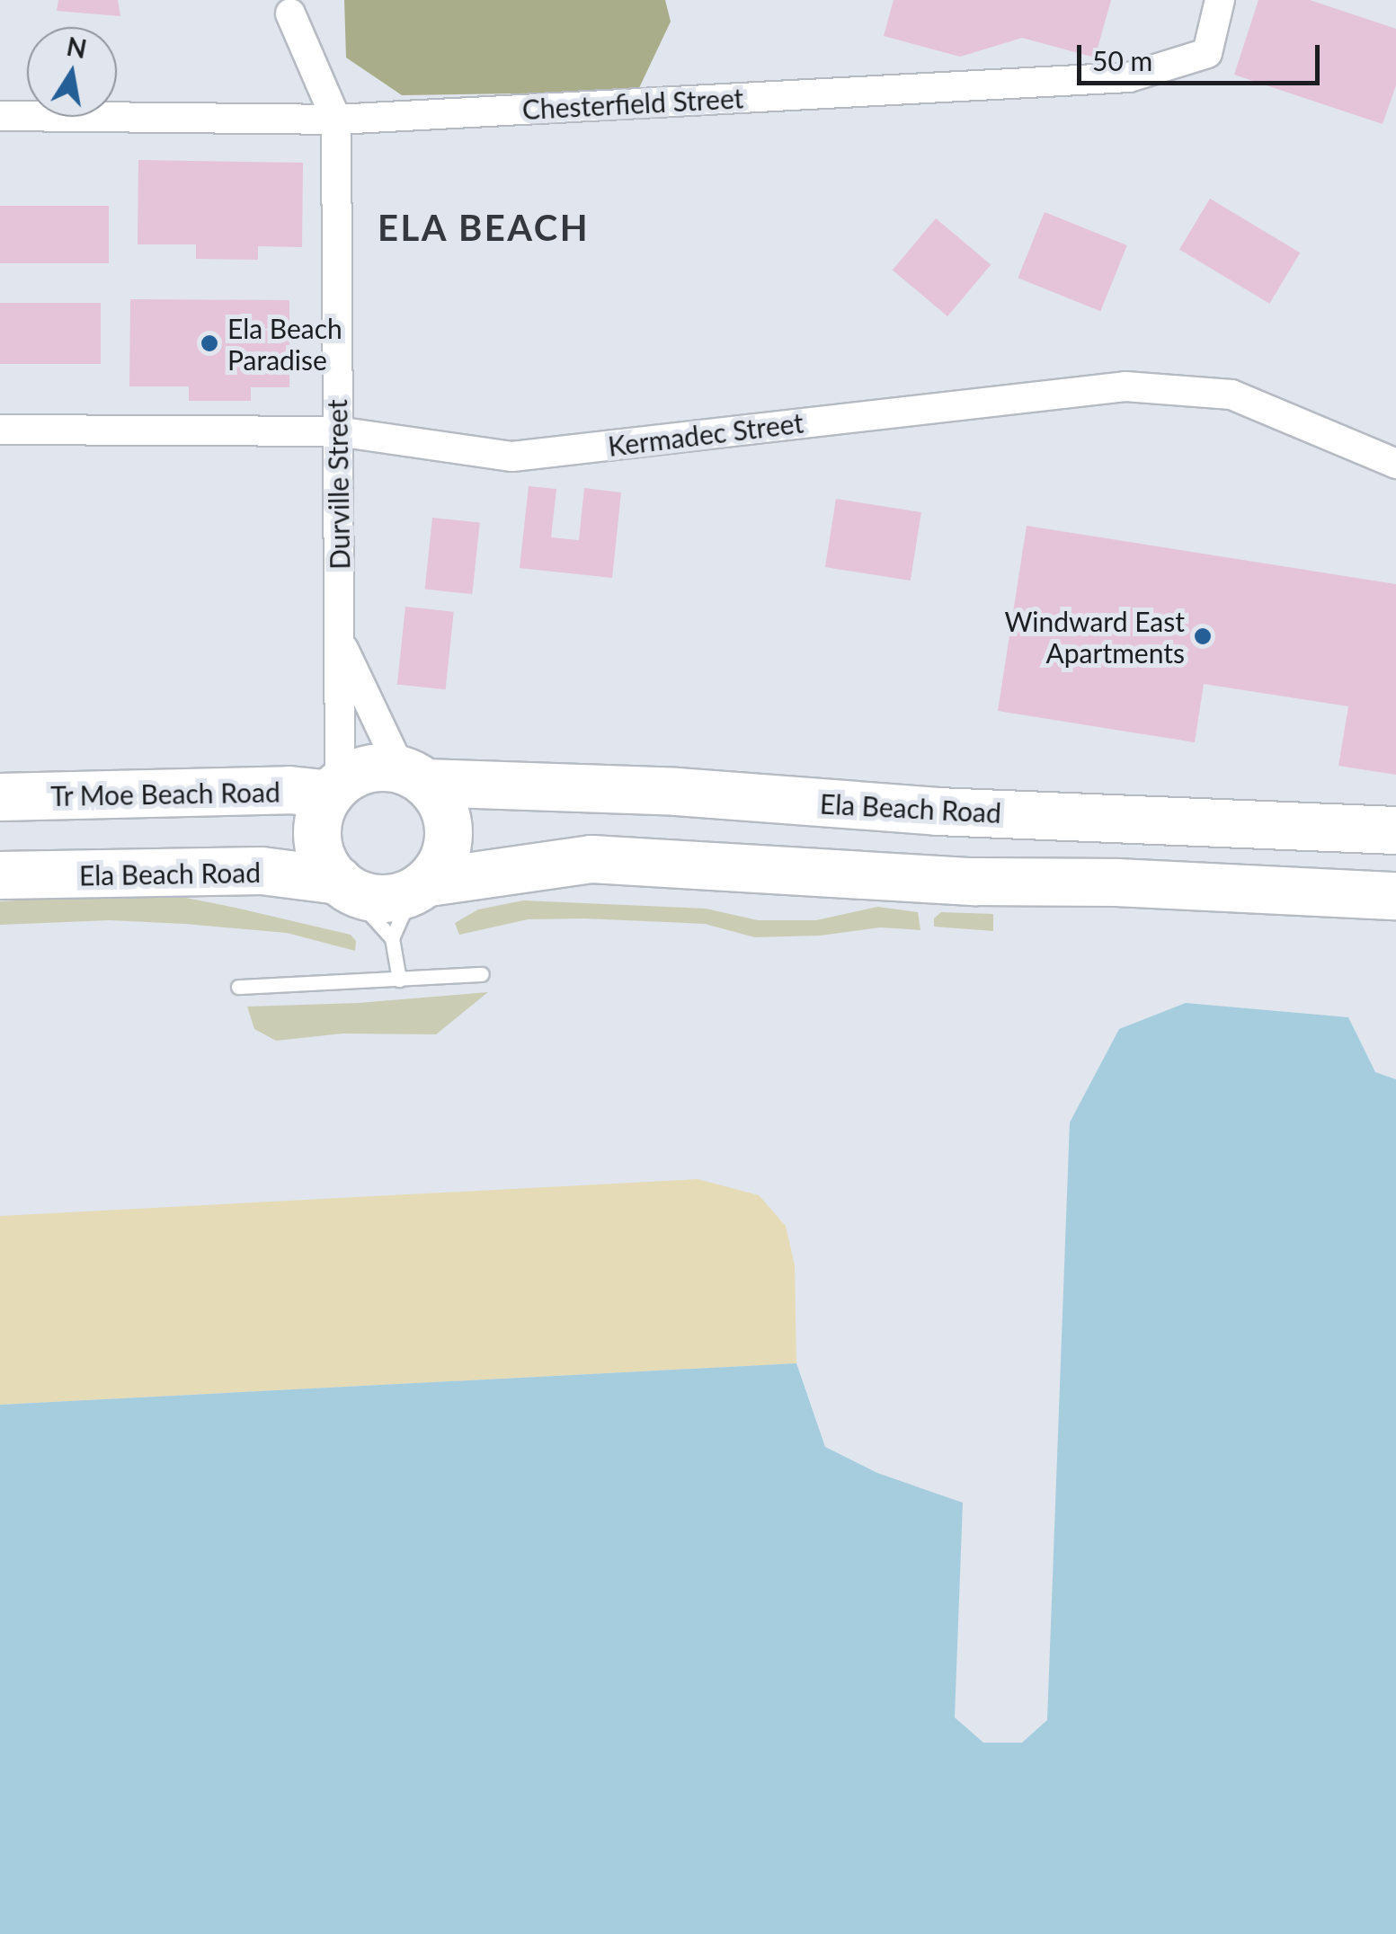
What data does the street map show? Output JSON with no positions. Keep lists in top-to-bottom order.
{
  "streets": {
    "highway": ["Tr Moe Beach Road", "Ela Beach Road"],
    "street": ["Chesterfield Street", "Kermadec Street", "Durville Street"]
  },
  "crossings": [
    ["Chesterfield Street", "Durville Street"],
    ["Kermadec Street", "Durville Street"],
    ["Durville Street", "Tr Moe Beach Road"],
    ["Durville Street", "Ela Beach Road"],
    ["Tr Moe Beach Road", "Ela Beach Road"]
  ],
  "districts": ["ELA BEACH"],
  "places": ["Ela Beach Paradise", "Windward East Apartments"],
  "scale_bar": "50 m",
  "north": "top"
}
